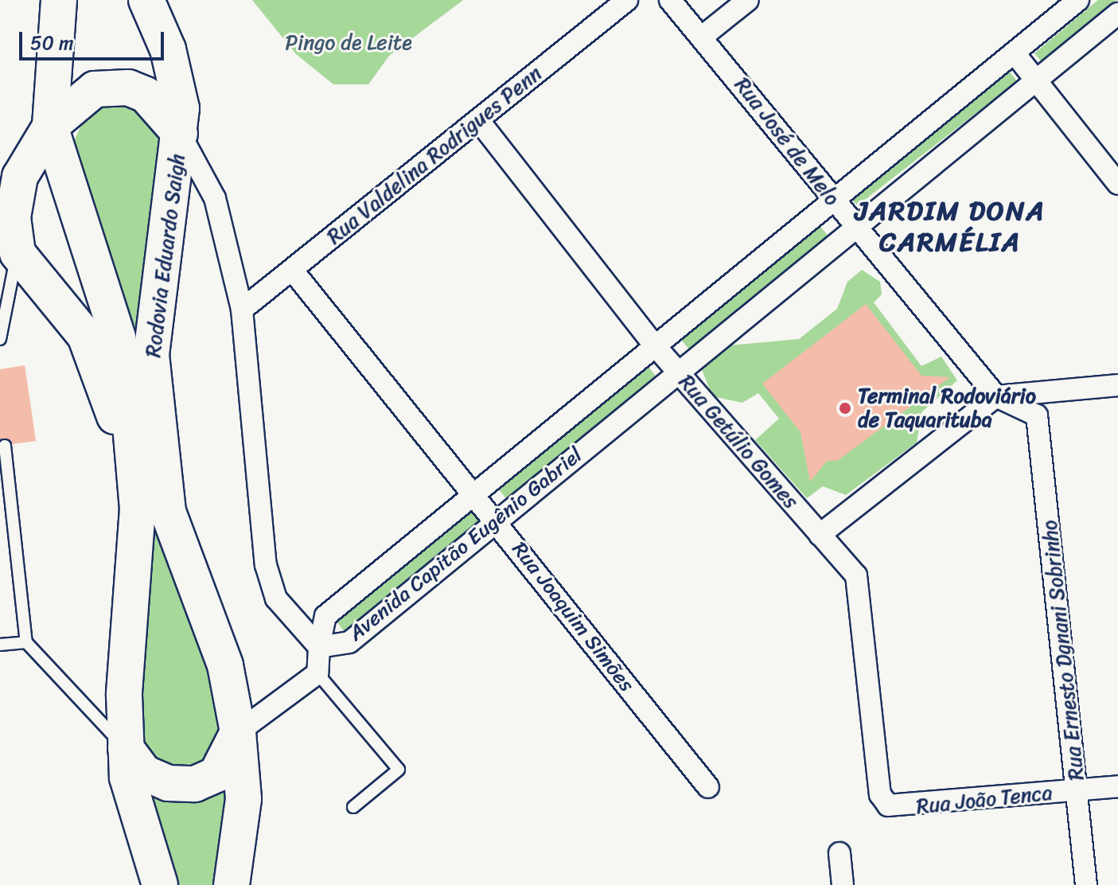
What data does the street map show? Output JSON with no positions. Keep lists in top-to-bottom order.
{
  "streets": {
    "highway": ["Rodovia Eduardo Saigh"],
    "street": [
      "Rua José de Melo",
      "Rua Valdelina Rodrigues Penn",
      "Rua Getúlio Gomes",
      "Avenida Capitão Eugênio Gabriel",
      "Rua Joaquim Simões",
      "Rua Ernesto Dgnani Sobrinho",
      "Rua João Tenca"
    ]
  },
  "crossings": [
    ["Rua José de Melo", "Avenida Capitão Eugênio Gabriel"],
    ["Rua José de Melo", "Rua Ernesto Dgnani Sobrinho"],
    ["Rua Valdelina Rodrigues Penn", "Rua Getúlio Gomes"],
    ["Rua Valdelina Rodrigues Penn", "Rua Joaquim Simões"],
    ["Rua Getúlio Gomes", "Avenida Capitão Eugênio Gabriel"],
    ["Rua Getúlio Gomes", "Rua João Tenca"],
    ["Avenida Capitão Eugênio Gabriel", "Rua Joaquim Simões"],
    ["Rua Ernesto Dgnani Sobrinho", "Rua João Tenca"]
  ],
  "districts": ["JARDIM DONA CARMÉLIA"],
  "parks": ["Pingo de Leite"],
  "places": ["Terminal Rodoviário de Taquarituba"],
  "scale_bar": "50 m"
}
